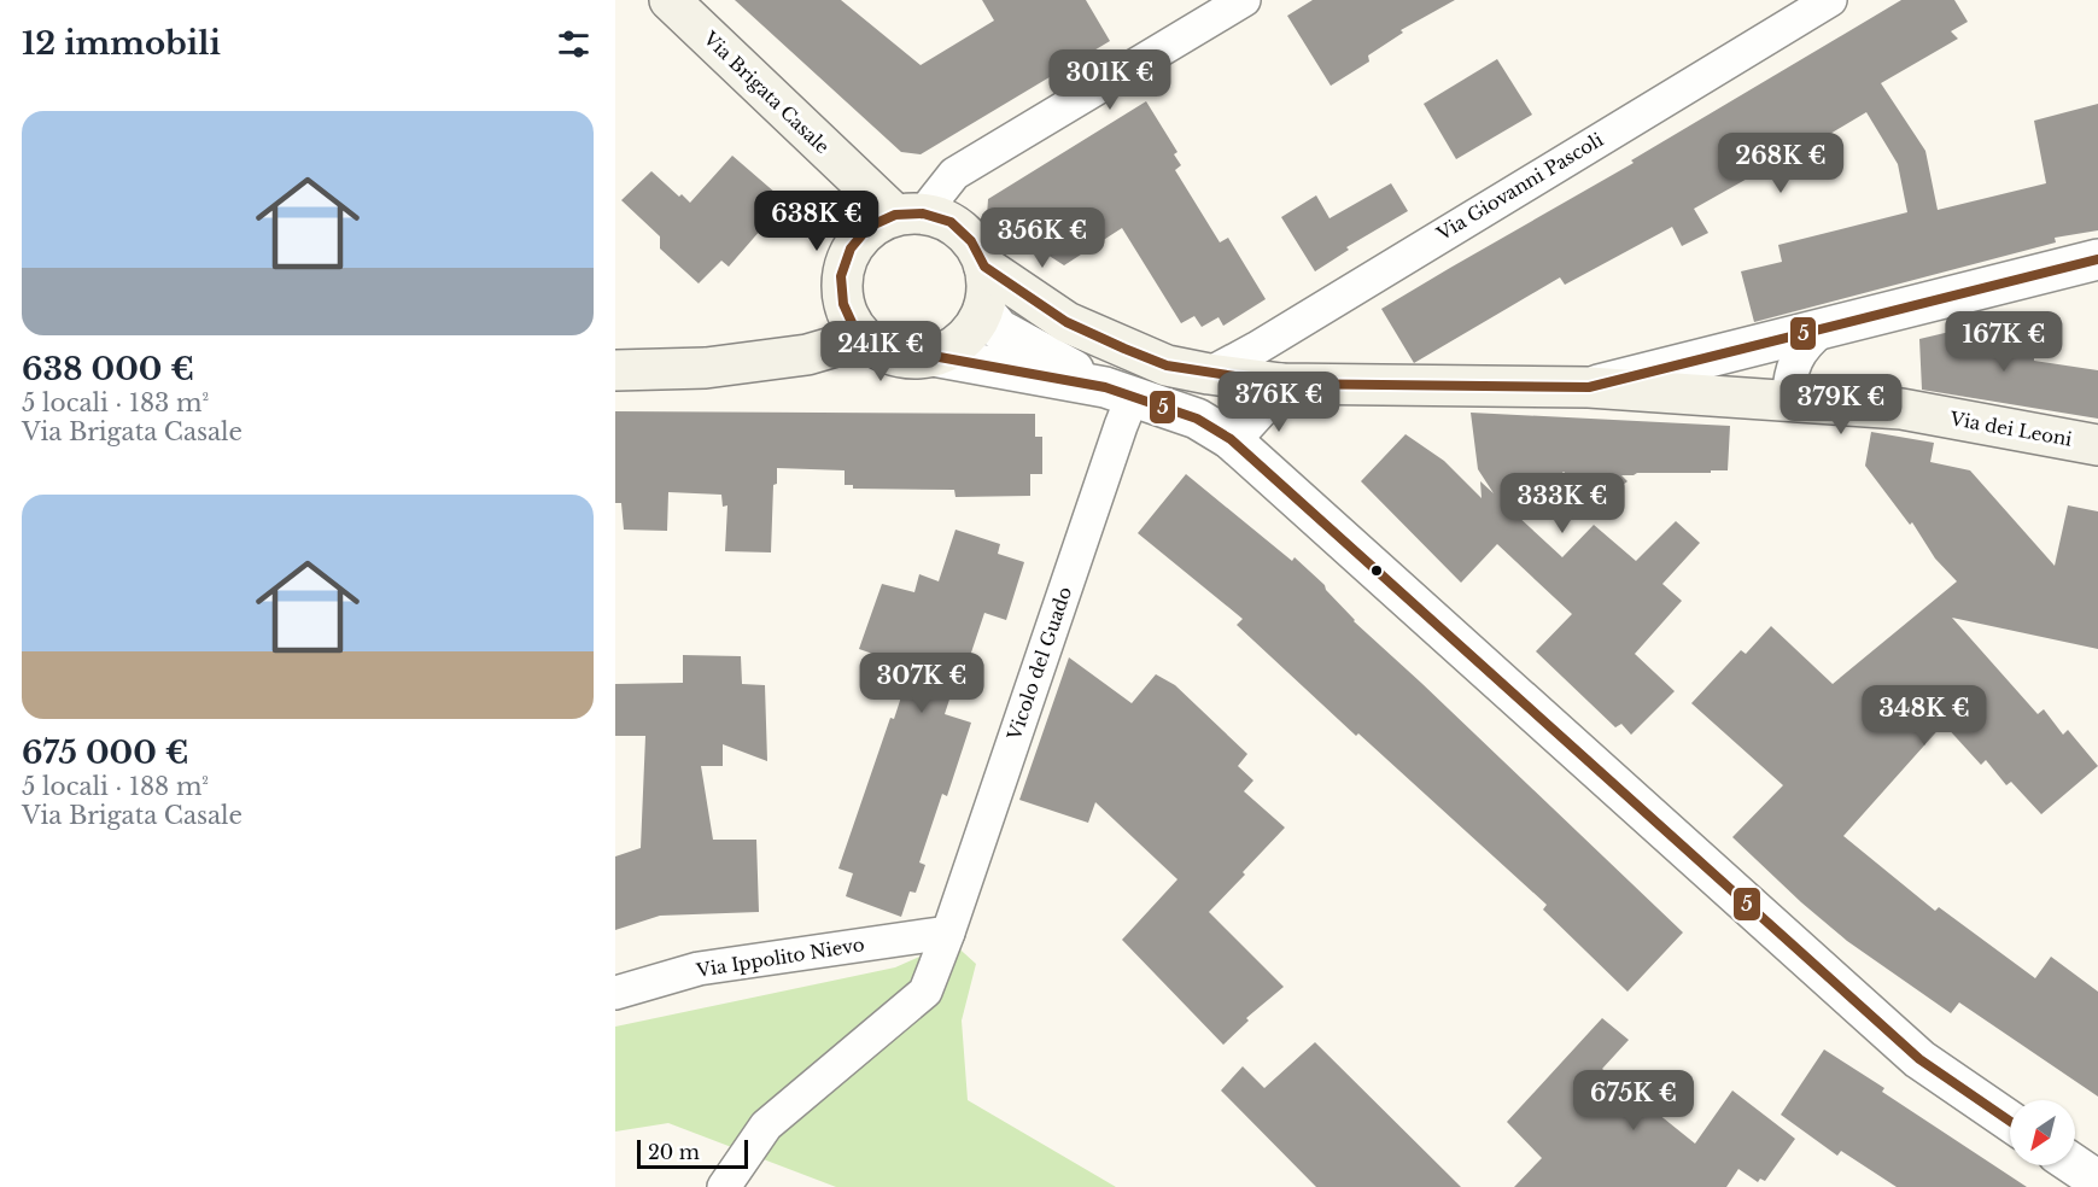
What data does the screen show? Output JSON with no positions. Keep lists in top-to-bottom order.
{
  "streets": {
    "main road": ["Via Brigata Casale", "Via dei Leoni"],
    "street": ["Via Giovanni Pascoli", "Vicolo del Guado", "Via Ippolito Nievo"]
  },
  "crossings": [
    ["Via Brigata Casale", "Via dei Leoni"],
    ["Via Giovanni Pascoli", "Via dei Leoni"],
    ["Vicolo del Guado", "Via Ippolito Nievo"]
  ],
  "lines": ["transit line 5"],
  "scale_bar": "20 m",
  "north": "bottom left",
  "page": {
    "heading": "12 immobili",
    "price": [
      "301K €",
      "268K €",
      "638K €",
      "356K €",
      "167K €",
      "241K €",
      "376K €",
      "379K €",
      "333K €",
      "307K €",
      "348K €",
      "675K €"
    ],
    "list": [
      {
        "name": "638 000 €",
        "note": "5 locali · 183 m² · Via Brigata Casale"
      },
      {
        "name": "675 000 €",
        "note": "5 locali · 188 m² · Via Brigata Casale"
      }
    ],
    "scale": "20 m"
  }
}
